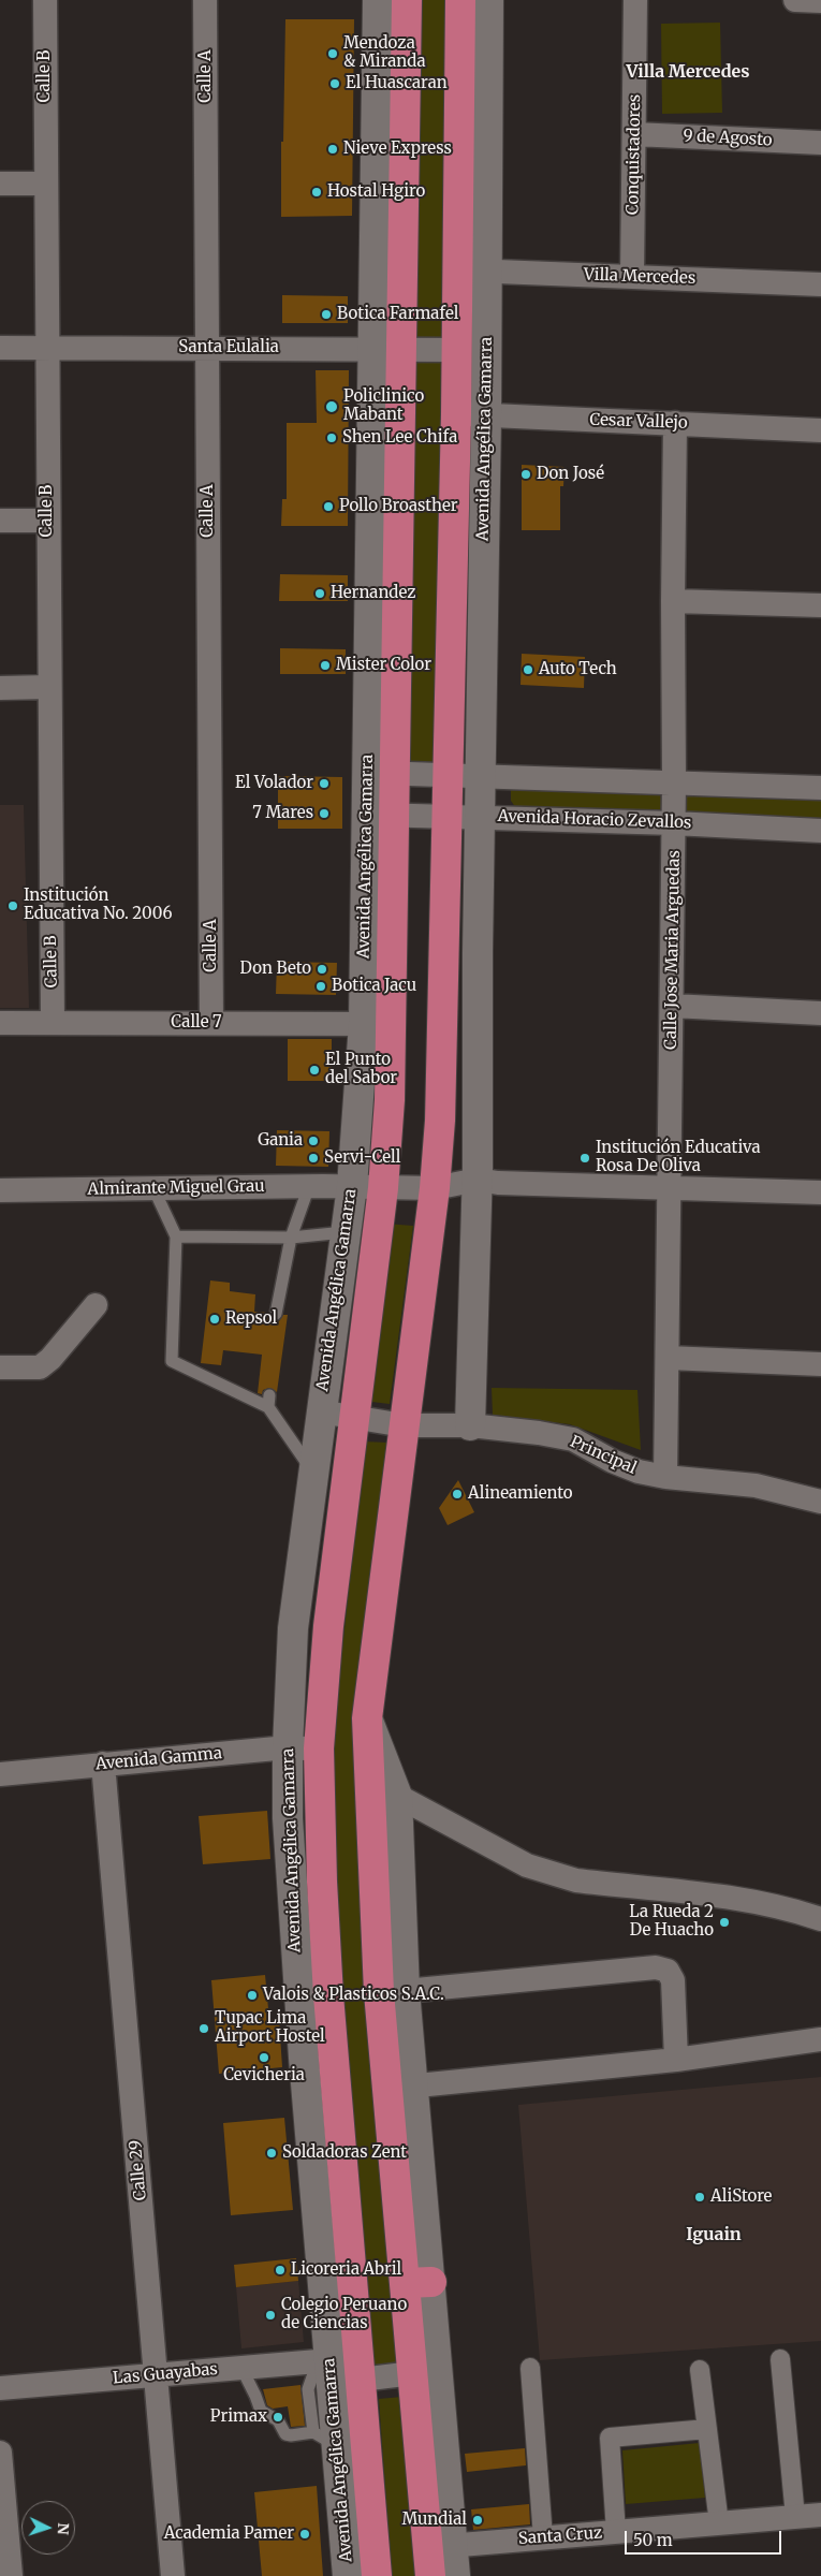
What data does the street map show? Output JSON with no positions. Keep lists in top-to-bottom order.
{
  "streets": {
    "main road": ["Avenida Angélica Gamarra"],
    "street": [
      "Calle B",
      "Calle A",
      "9 de Agosto",
      "Conquistadores",
      "Villa Mercedes",
      "Santa Eulalia",
      "Cesar Vallejo",
      "Avenida Horacio Zevallos",
      "Calle Jose Maria Arguedas",
      "Calle 7",
      "Almirante Miguel Grau",
      "Principal",
      "Avenida Gamma",
      "Calle 29",
      "Las Guayabas",
      "Santa Cruz"
    ]
  },
  "crossings": [
    ["Calle B", "Santa Eulalia"],
    ["Calle B", "Calle 7"],
    ["Calle A", "Santa Eulalia"],
    ["Calle A", "Calle 7"],
    ["9 de Agosto", "Conquistadores"],
    ["Conquistadores", "Villa Mercedes"],
    ["Villa Mercedes", "Avenida Angélica Gamarra"],
    ["Santa Eulalia", "Avenida Angélica Gamarra"],
    ["Cesar Vallejo", "Avenida Angélica Gamarra"],
    ["Cesar Vallejo", "Calle Jose Maria Arguedas"],
    ["Avenida Angélica Gamarra", "Avenida Horacio Zevallos"],
    ["Avenida Angélica Gamarra", "Calle 7"],
    ["Avenida Angélica Gamarra", "Almirante Miguel Grau"],
    ["Avenida Angélica Gamarra", "Principal"],
    ["Avenida Angélica Gamarra", "Avenida Gamma"],
    ["Avenida Angélica Gamarra", "Las Guayabas"],
    ["Avenida Angélica Gamarra", "Santa Cruz"],
    ["Avenida Horacio Zevallos", "Calle Jose Maria Arguedas"],
    ["Calle Jose Maria Arguedas", "Almirante Miguel Grau"],
    ["Calle Jose Maria Arguedas", "Principal"],
    ["Avenida Gamma", "Calle 29"],
    ["Calle 29", "Las Guayabas"]
  ],
  "districts": ["Villa Mercedes", "Iguain"],
  "places": [
    "Mendoza & Miranda",
    "El Huascaran",
    "Nieve Express",
    "Hostal Hgiro",
    "Botica Farmafel",
    "Policlinico Mabant",
    "Shen Lee Chifa",
    "Don José",
    "Pollo Broasther",
    "Hernandez",
    "Mister Color",
    "Auto Tech",
    "El Volador",
    "7 Mares",
    "Institución Educativa No. 2006",
    "Don Beto",
    "Botica Jacu",
    "El Punto del Sabor",
    "Gania",
    "Servi-Cell",
    "Institución Educativa Rosa De Oliva",
    "Repsol",
    "Alineamiento",
    "La Rueda 2 De Huacho",
    "Valois & Plasticos S.A.C.",
    "Tupac Lima Airport Hostel",
    "Cevicheria",
    "Soldadoras Zent",
    "AliStore",
    "Licoreria Abril",
    "Colegio Peruano de Ciencias",
    "Primax",
    "Mundial",
    "Academia Pamer"
  ],
  "scale_bar": "50 m",
  "north": "right"
}
